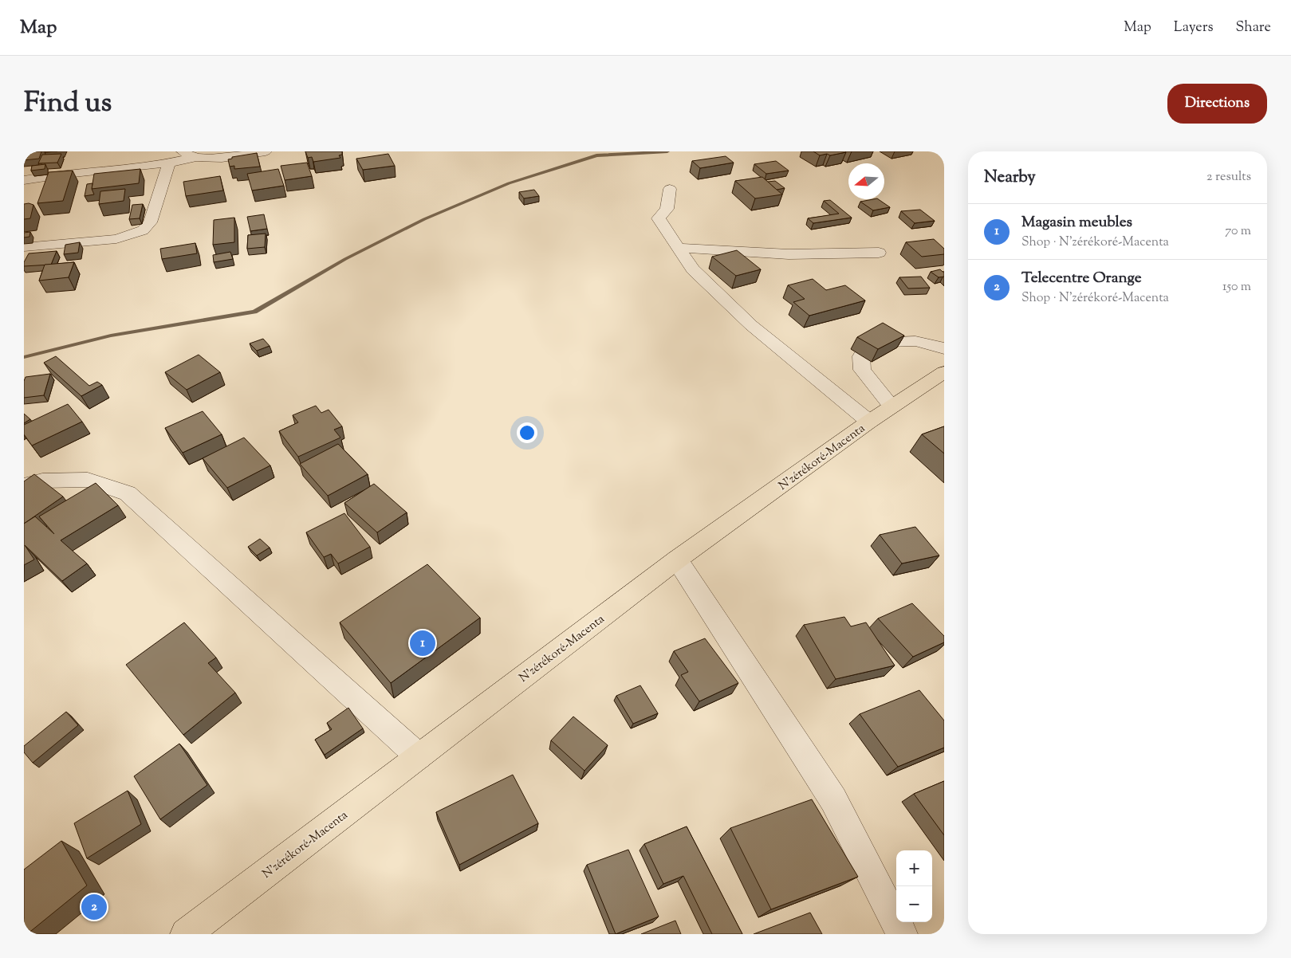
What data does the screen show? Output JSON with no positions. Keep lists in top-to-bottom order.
{
  "streets": {
    "highway": ["N'zérékoré-Macenta"]
  },
  "north": "left",
  "page": {
    "header": "Map",
    "nav": ["Map", "Layers", "Share"],
    "title": "Find us",
    "buttons": "Directions",
    "heading": ["Nearby", "2 results"],
    "list": [
      {
        "mark": "1",
        "name": "Magasin meubles",
        "note": "Shop · N'zérékoré-Macenta",
        "value": "70 m"
      },
      {
        "mark": "2",
        "name": "Telecentre Orange",
        "note": "Shop · N'zérékoré-Macenta",
        "value": "150 m"
      }
    ],
    "pins": ["1", "2"],
    "map_buttons": ["+", "−"]
  }
}
